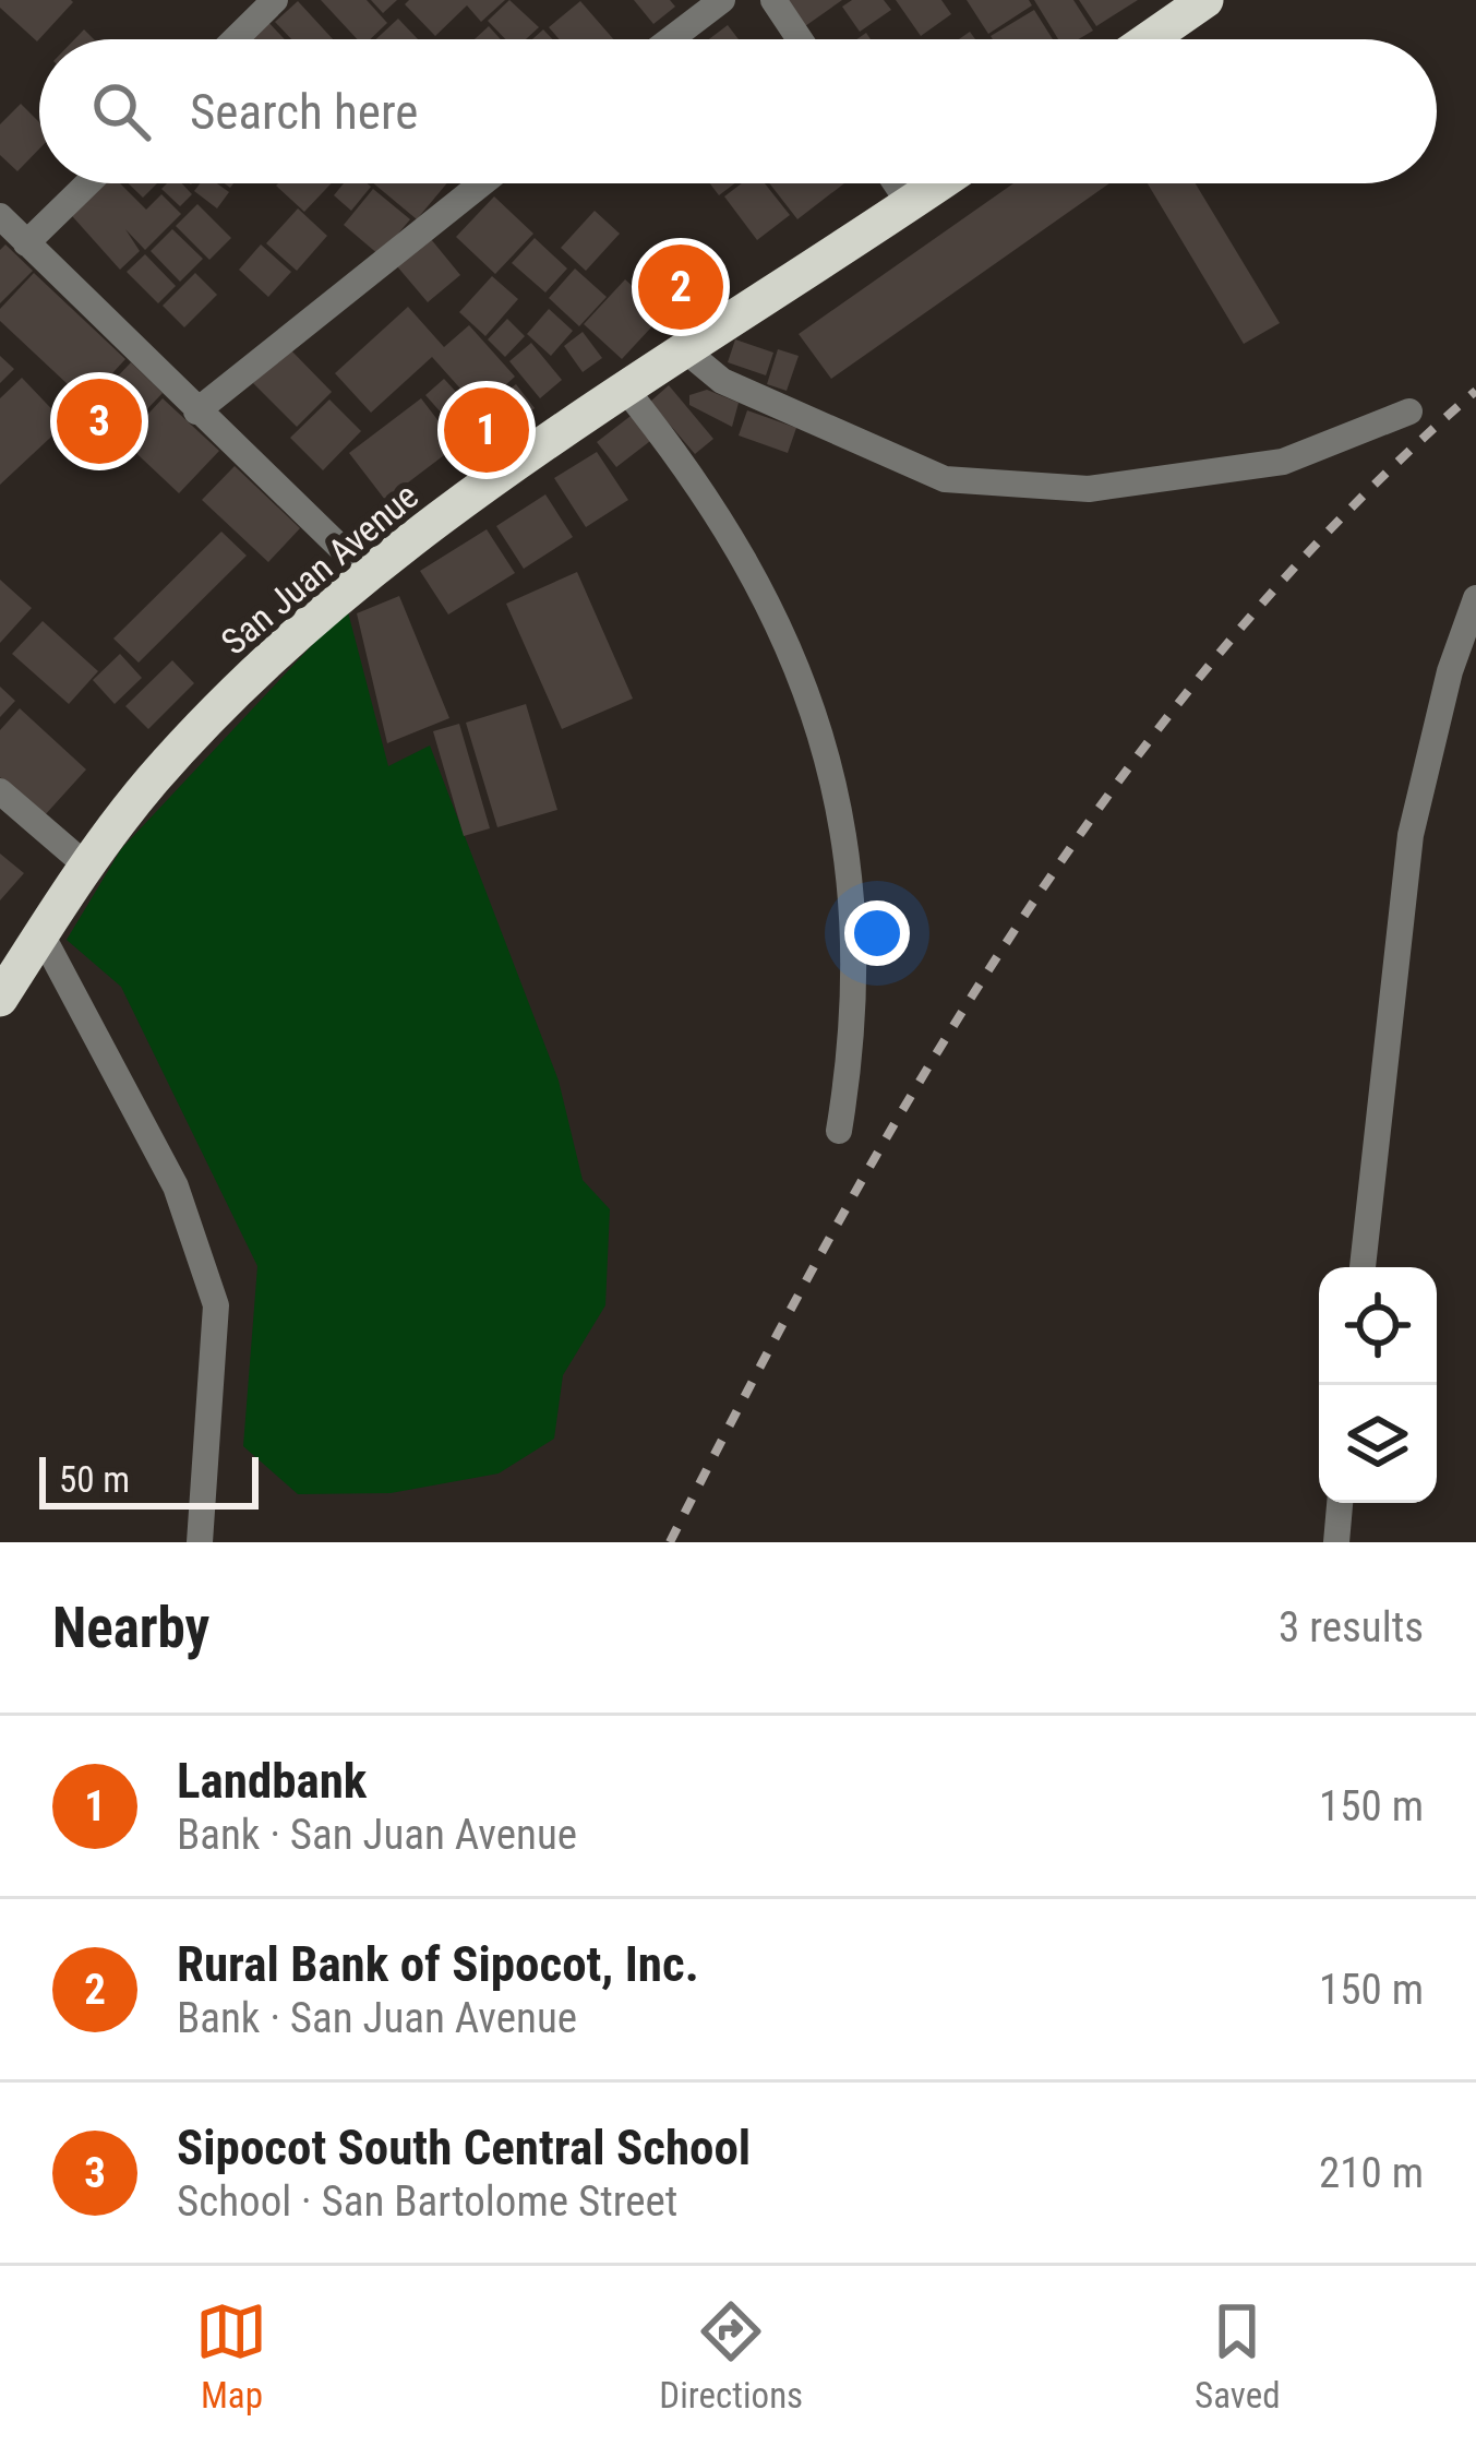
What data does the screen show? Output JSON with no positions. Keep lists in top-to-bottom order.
{
  "streets": {
    "highway": ["San Juan Avenue"]
  },
  "scale_bar": "50 m",
  "page": {
    "search": "Search here",
    "pins": ["2", "3", "1"],
    "scale": "50 m",
    "heading": ["Nearby", "3 results"],
    "list": [
      {
        "mark": "1",
        "name": "Landbank",
        "note": "Bank · San Juan Avenue",
        "value": "150 m"
      },
      {
        "mark": "2",
        "name": "Rural Bank of Sipocot, Inc.",
        "note": "Bank · San Juan Avenue",
        "value": "150 m"
      },
      {
        "mark": "3",
        "name": "Sipocot South Central School",
        "note": "School · San Bartolome Street",
        "value": "210 m"
      }
    ],
    "nav": ["Map", "Directions", "Saved"]
  }
}
